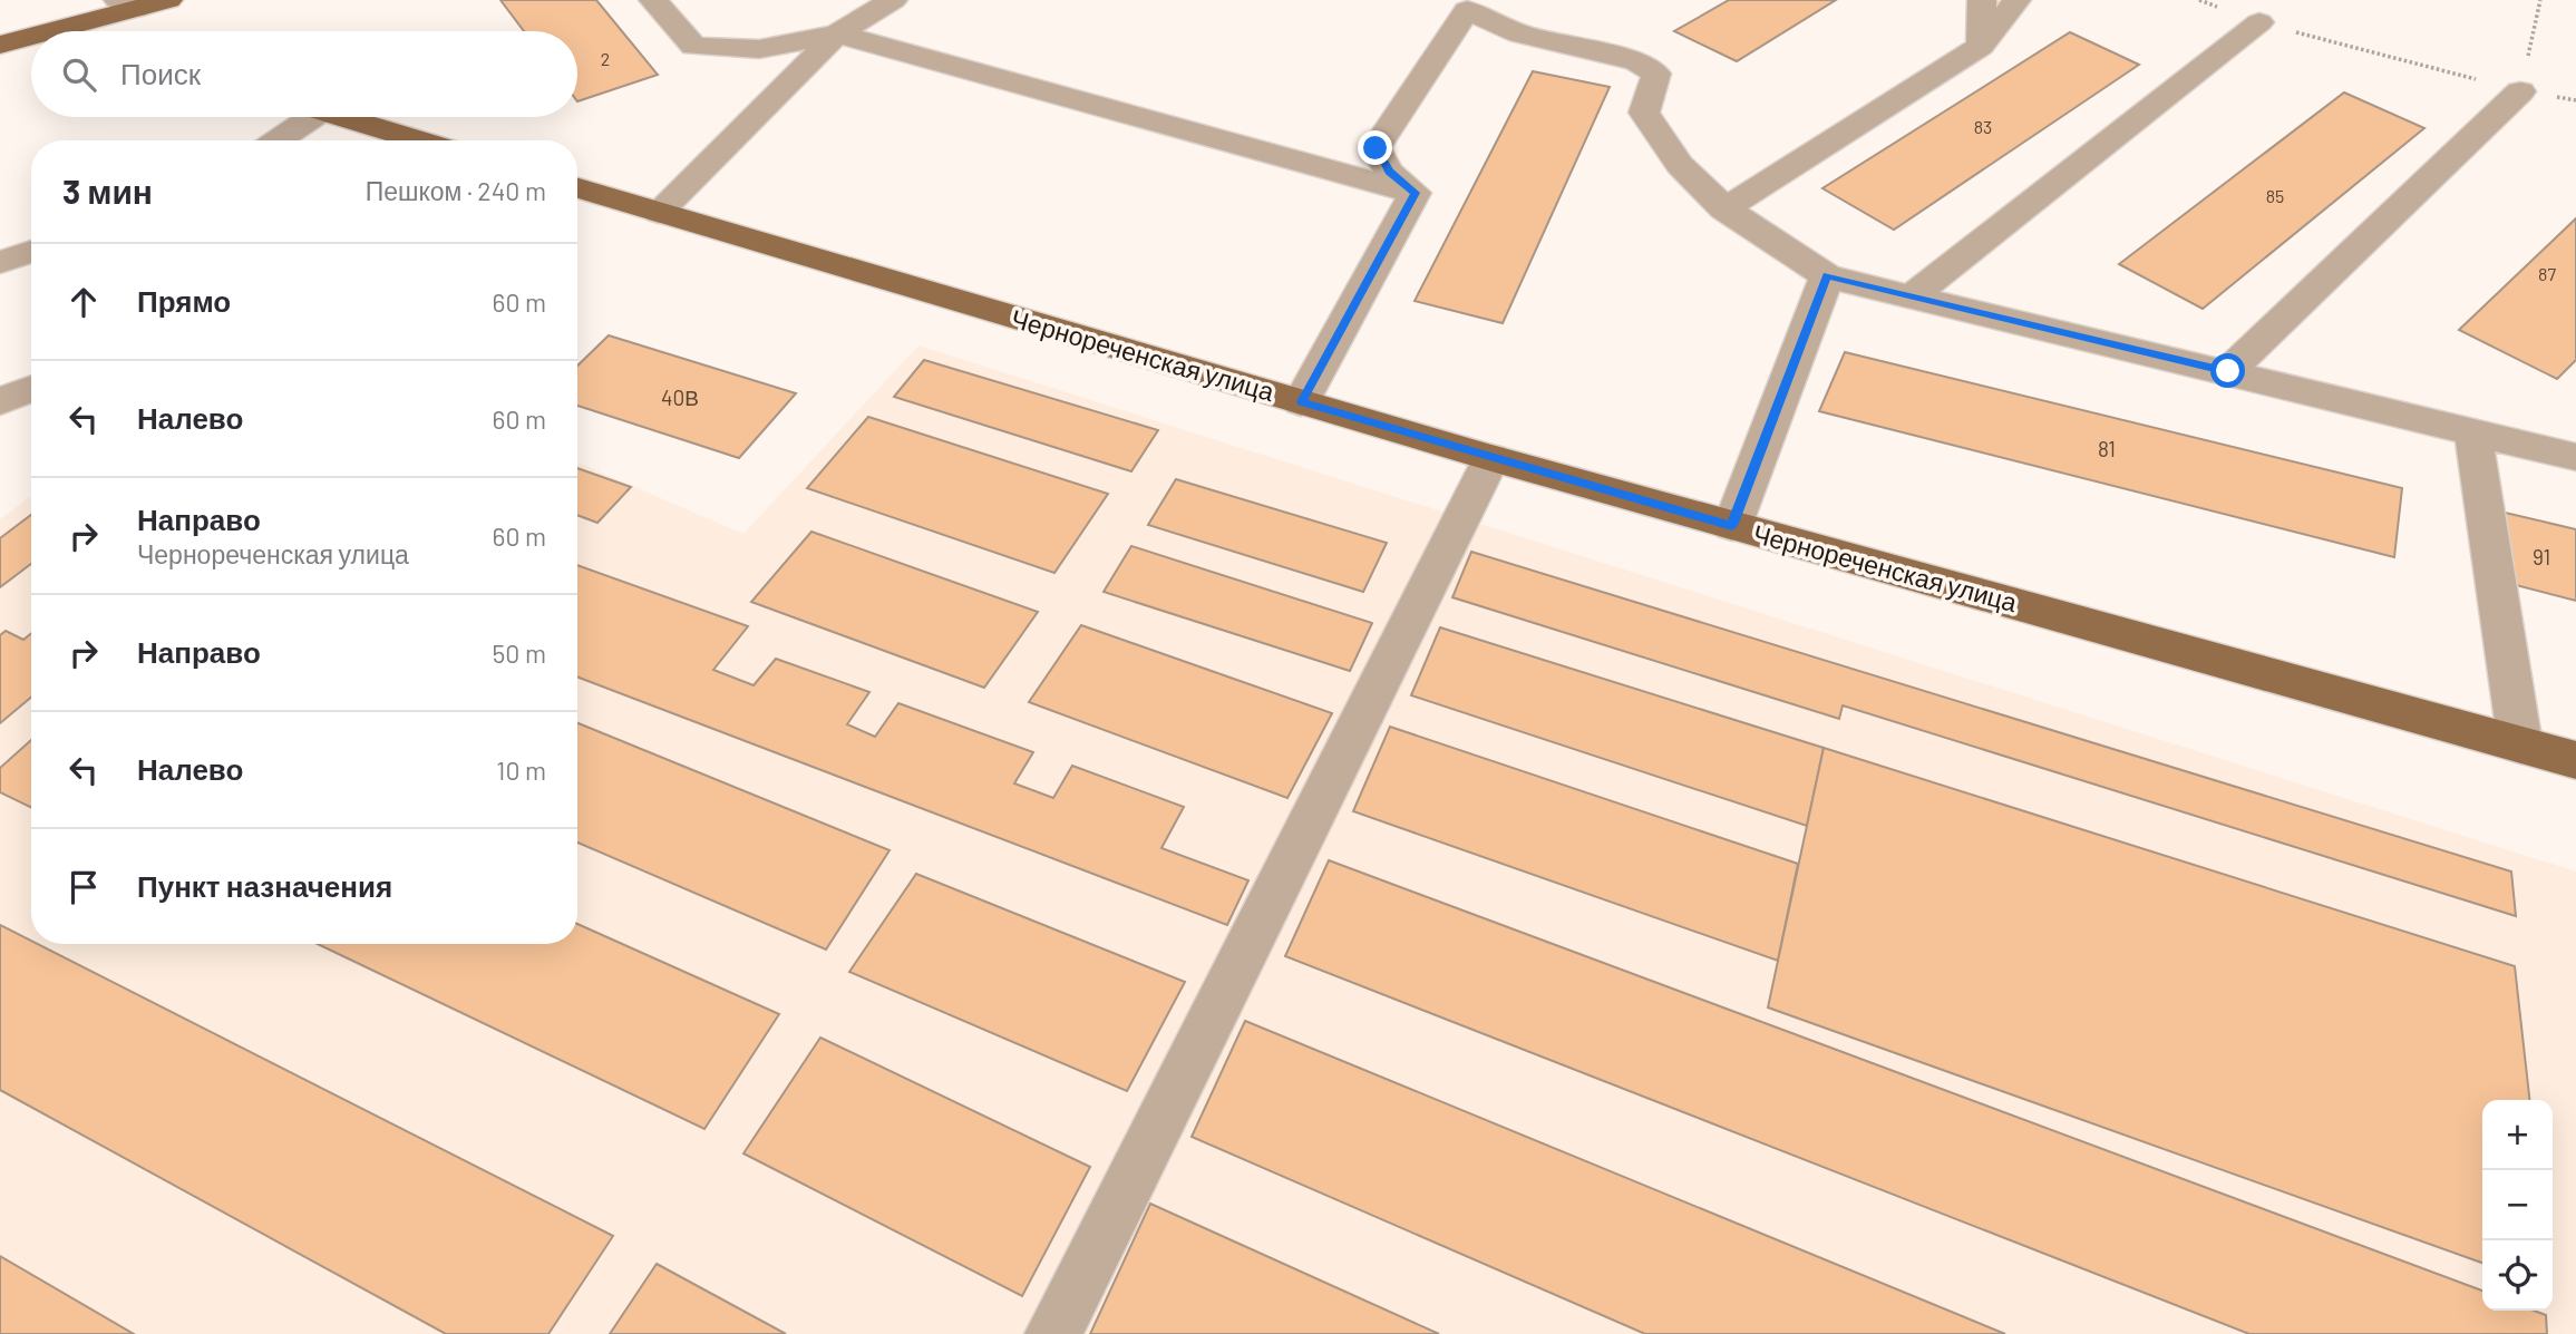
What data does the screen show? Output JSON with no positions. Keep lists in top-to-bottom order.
{
  "streets": {
    "main road": ["Чернореченская улица"]
  },
  "house_numbers": [
    "2",
    "83",
    "85",
    "87",
    "40В",
    "81",
    "91"
  ],
  "page": {
    "search": "Поиск",
    "heading": ["3 мин", "Пешком · 240 m"],
    "list": [
      ["Прямо", "60 m"],
      ["Налево", "60 m"],
      ["Направо", "Чернореченская улица", "60 m"],
      ["Направо", "50 m"],
      ["Налево", "10 m"],
      "Пункт назначения"
    ],
    "map_buttons": ["+", "−"]
  }
}
